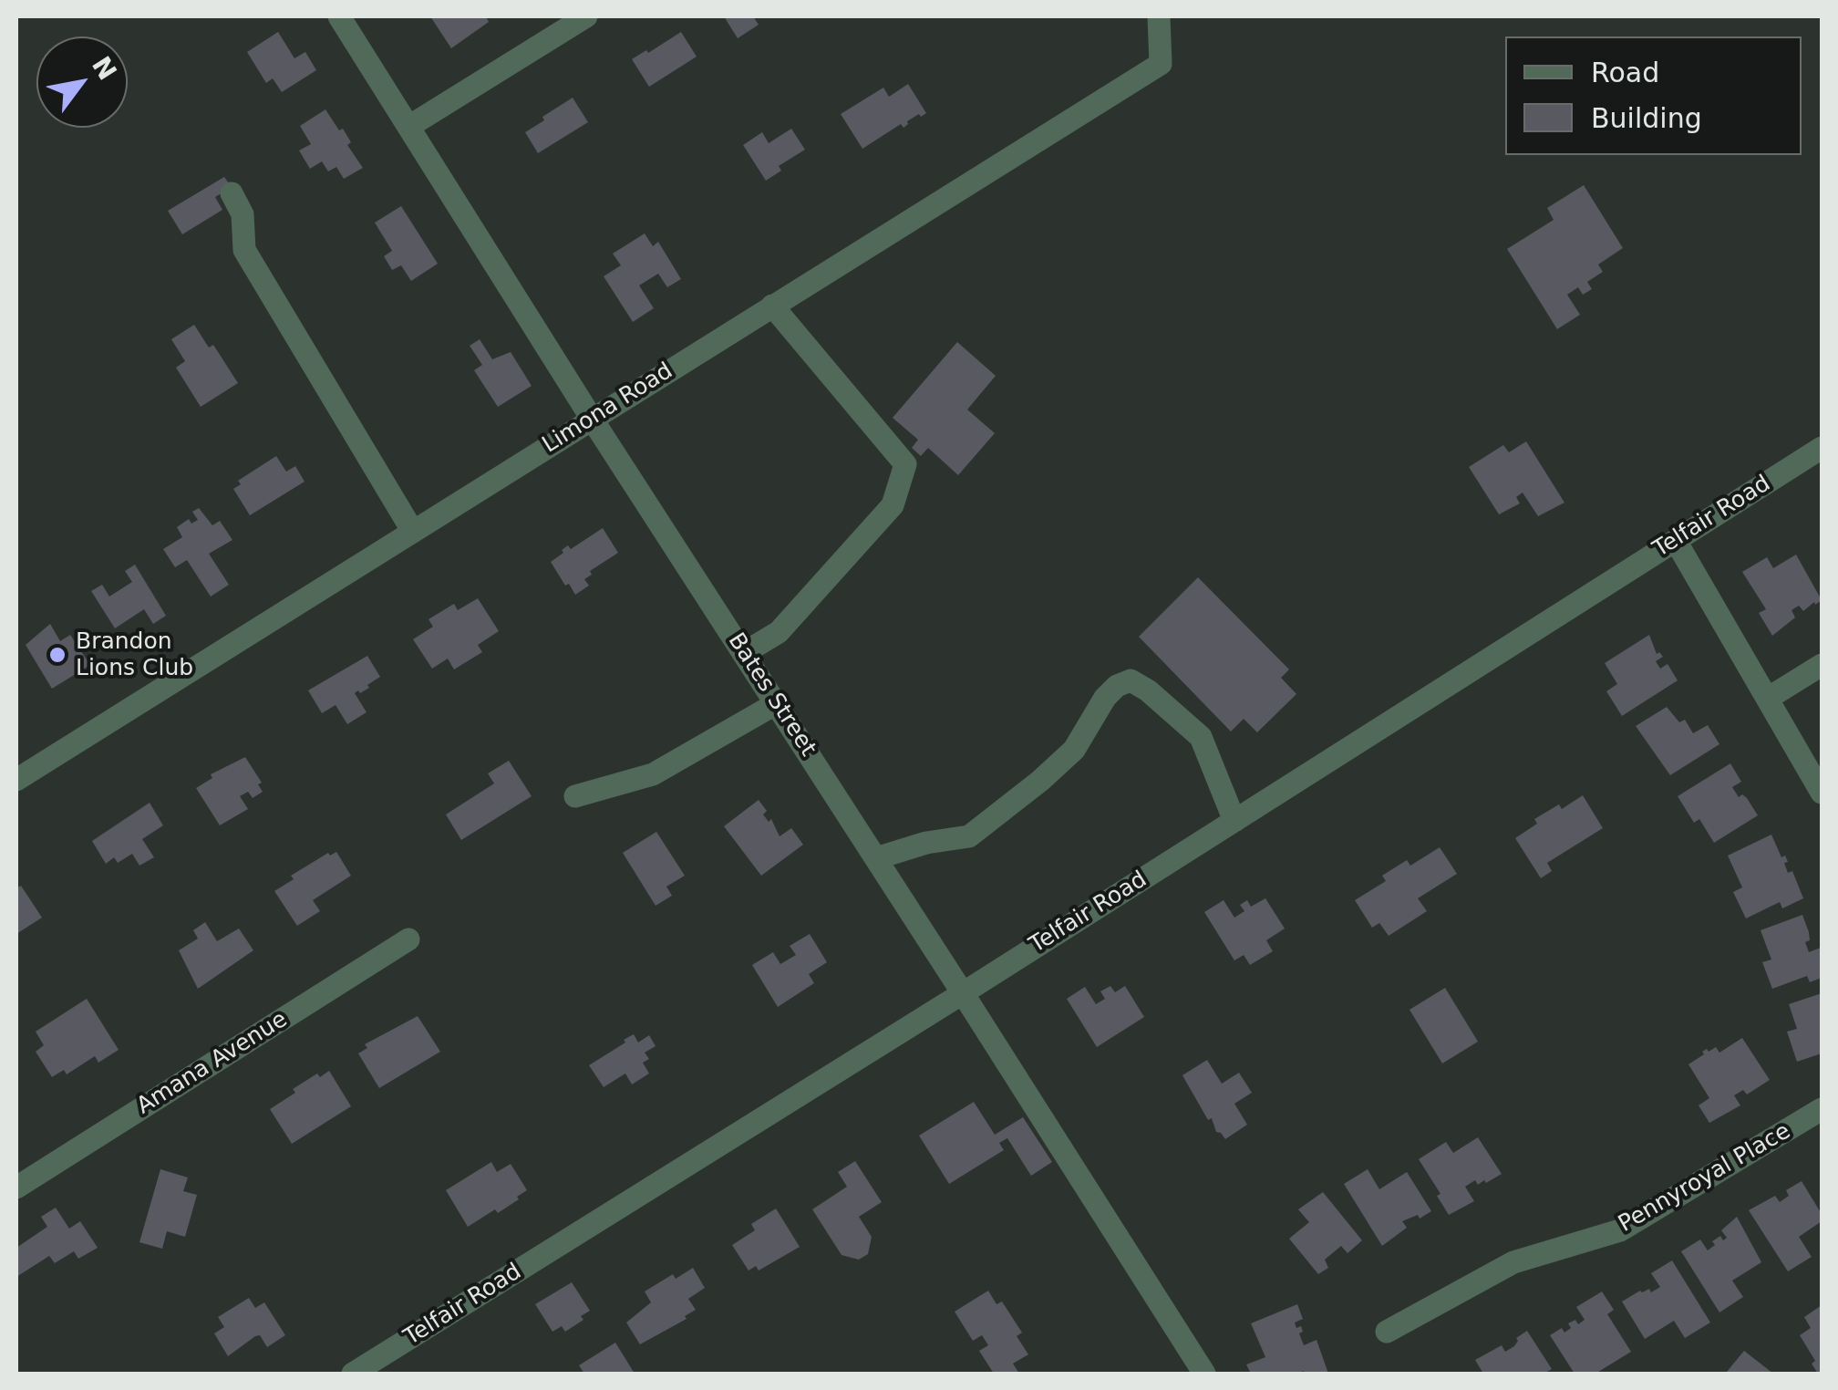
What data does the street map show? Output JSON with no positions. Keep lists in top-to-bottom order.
{
  "streets": {
    "street": [
      "Limona Road",
      "Telfair Road",
      "Bates Street",
      "Amana Avenue",
      "Pennyroyal Place"
    ]
  },
  "crossings": [
    ["Limona Road", "Bates Street"],
    ["Telfair Road", "Bates Street"]
  ],
  "places": ["Brandon Lions Club"],
  "legend": ["Road", "Building"],
  "north": "top right"
}
